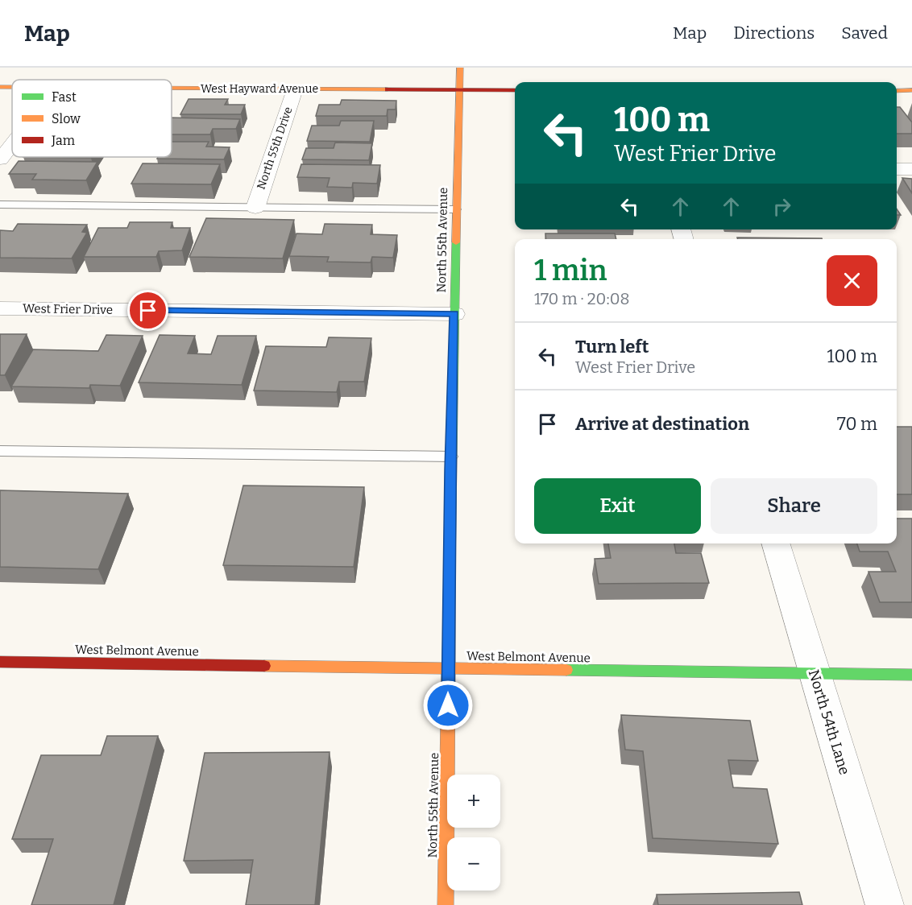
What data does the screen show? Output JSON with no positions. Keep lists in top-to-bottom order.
{
  "streets": {
    "street": [
      "West Hayward Avenue",
      "North 55th Drive",
      "North 55th Avenue",
      "West Frier Drive",
      "West Belmont Avenue",
      "North 54th Lane"
    ]
  },
  "crossings": [
    ["West Hayward Avenue", "North 55th Drive"],
    ["West Hayward Avenue", "North 55th Avenue"],
    ["North 55th Avenue", "West Frier Drive"],
    ["North 55th Avenue", "West Belmont Avenue"],
    ["West Belmont Avenue", "North 54th Lane"]
  ],
  "legend": ["Fast", "Slow", "Jam"],
  "page": {
    "header": "Map",
    "nav": ["Map", "Directions", "Saved"],
    "turn": ["100 m", "West Frier Drive"],
    "heading": ["1 min", "170 m · 20:08"],
    "list": [
      {
        "name": "Turn left",
        "note": "West Frier Drive",
        "value": "100 m"
      },
      {
        "name": "Arrive at destination",
        "value": "70 m"
      }
    ],
    "buttons": ["Exit", "Share"],
    "map_buttons": ["+", "−"]
  }
}
